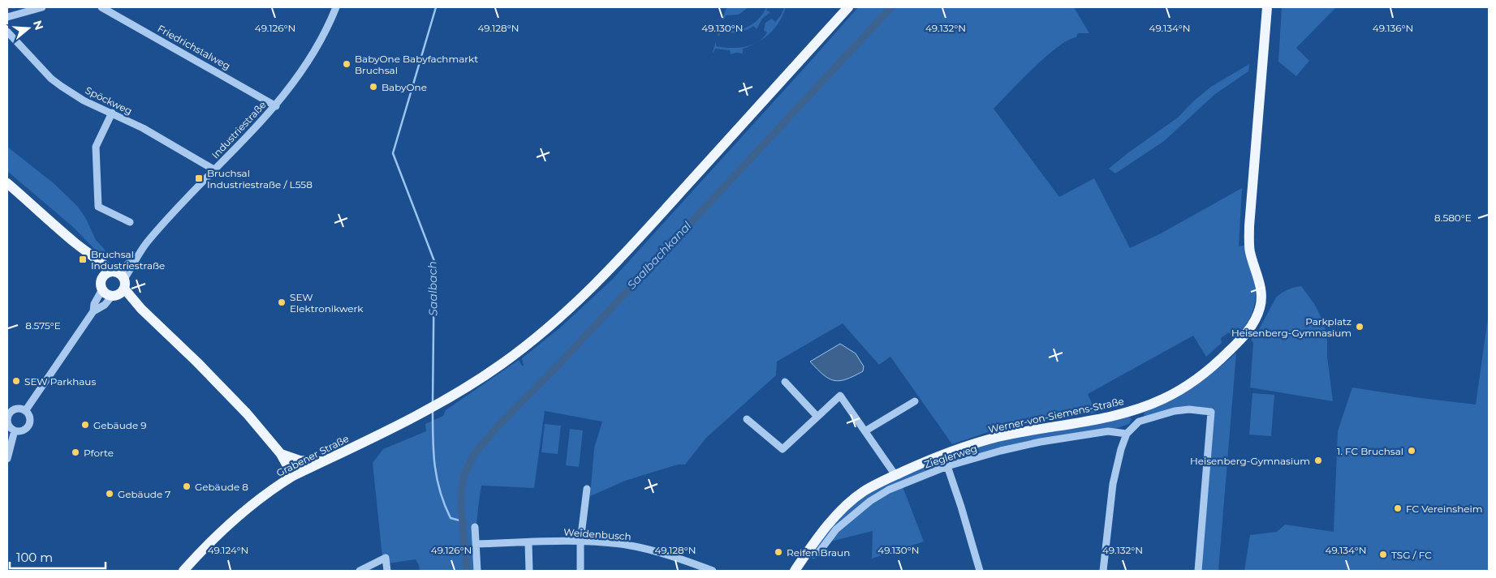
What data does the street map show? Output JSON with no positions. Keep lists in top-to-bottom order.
{
  "streets": {
    "main road": ["Werner-von-Siemens-Straße", "Grabener Straße"],
    "street": [
      "Friedrichstalweg",
      "Spöckweg",
      "Industriestraße",
      "Zieglerweg",
      "Weidenbusch"
    ]
  },
  "crossings": [
    ["Friedrichstalweg", "Industriestraße"],
    ["Spöckweg", "Industriestraße"],
    ["Werner-von-Siemens-Straße", "Zieglerweg"]
  ],
  "water": ["Saalbachkanal", "Saalbach"],
  "places": {
    "other": [
      "BabyOne Babyfachmarkt Bruchsal",
      "BabyOne",
      "SEW Elektronikwerk",
      "Parkplatz Heisenberg-Gymnasium",
      "SEW Parkhaus",
      "Gebäude 9",
      "1. FC Bruchsal",
      "Pforte",
      "Heisenberg-Gymnasium",
      "Gebäude 8",
      "Gebäude 7",
      "FC Vereinsheim",
      "Reifen Braun",
      "TSG / FC"
    ],
    "transit": ["Bruchsal Industriestraße / L558", "Bruchsal Industriestraße"]
  },
  "scale_bar": "100 m",
  "north": "right",
  "coordinates": [
    "49.126°N",
    "49.128°N",
    "49.130°N",
    "49.132°N",
    "49.134°N",
    "49.136°N",
    "8.580°E",
    "8.575°E",
    "49.124°N"
  ]
}
